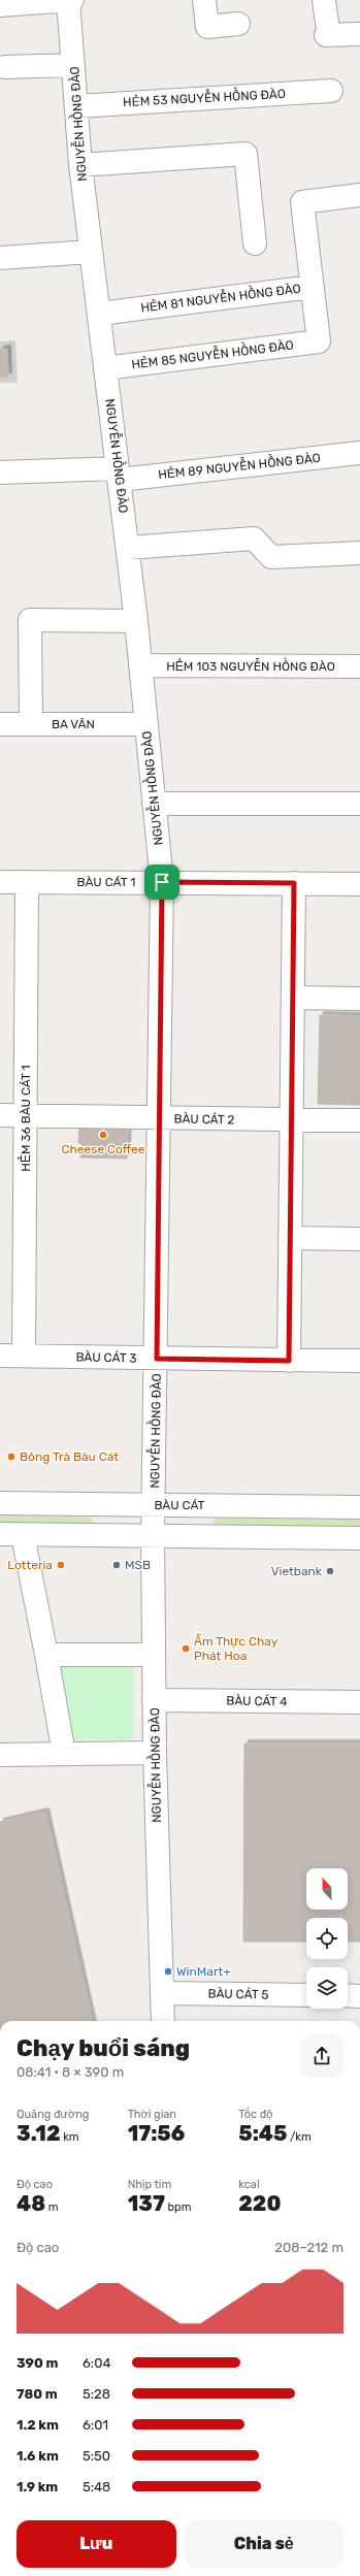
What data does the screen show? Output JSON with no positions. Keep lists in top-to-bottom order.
{
  "streets": {
    "street": [
      "HẺM 53 NGUYỄN HỒNG ĐÀO",
      "NGUYỄN HỒNG ĐÀO",
      "HẺM 81 NGUYỄN HỒNG ĐÀO",
      "HẺM 85 NGUYỄN HỒNG ĐÀO",
      "HẺM 89 NGUYỄN HỒNG ĐÀO",
      "HẺM 103 NGUYỄN HỒNG ĐÀO",
      "BA VÂN",
      "BÀU CÁT 1",
      "HẺM 36 BÀU CÁT 1",
      "BÀU CÁT 2",
      "BÀU CÁT 3",
      "BÀU CÁT",
      "BÀU CÁT 4",
      "BÀU CÁT 5"
    ]
  },
  "crossings": [
    ["HẺM 53 NGUYỄN HỒNG ĐÀO", "NGUYỄN HỒNG ĐÀO"],
    ["NGUYỄN HỒNG ĐÀO", "HẺM 81 NGUYỄN HỒNG ĐÀO"],
    ["NGUYỄN HỒNG ĐÀO", "HẺM 85 NGUYỄN HỒNG ĐÀO"],
    ["NGUYỄN HỒNG ĐÀO", "HẺM 89 NGUYỄN HỒNG ĐÀO"],
    ["NGUYỄN HỒNG ĐÀO", "HẺM 103 NGUYỄN HỒNG ĐÀO"],
    ["NGUYỄN HỒNG ĐÀO", "BA VÂN"],
    ["NGUYỄN HỒNG ĐÀO", "BÀU CÁT 1"],
    ["NGUYỄN HỒNG ĐÀO", "BÀU CÁT 2"],
    ["NGUYỄN HỒNG ĐÀO", "BÀU CÁT 3"],
    ["NGUYỄN HỒNG ĐÀO", "BÀU CÁT"],
    ["NGUYỄN HỒNG ĐÀO", "BÀU CÁT 4"],
    ["NGUYỄN HỒNG ĐÀO", "BÀU CÁT 5"],
    ["HẺM 81 NGUYỄN HỒNG ĐÀO", "HẺM 85 NGUYỄN HỒNG ĐÀO"],
    ["BÀU CÁT 1", "HẺM 36 BÀU CÁT 1"],
    ["HẺM 36 BÀU CÁT 1", "BÀU CÁT 2"],
    ["HẺM 36 BÀU CÁT 1", "BÀU CÁT 3"]
  ],
  "places": [
    "Cheese Coffee",
    "Bông Trà Bàu Cát",
    "Lotteria",
    "MSB",
    "Vietbank",
    "Ẩm Thực Chay Phát Hoa",
    "WinMart+"
  ],
  "north": "top",
  "page": {
    "heading": ["Chạy buổi sáng", "08:41 · 8 × 390 m"],
    "stats": [
      ["Quãng đường", "3.12 km"],
      ["Thời gian", "17:56"],
      ["Tốc độ", "5:45 /km"],
      ["Độ cao", "48 m"],
      ["Nhịp tim", "137 bpm"],
      ["kcal", "220"]
    ],
    "chart": ["Độ cao", "208–212 m"],
    "list": [
      {
        "name": "390 m",
        "note": "6:04"
      },
      {
        "name": "780 m",
        "note": "5:28"
      },
      {
        "name": "1.2 km",
        "note": "6:01"
      },
      {
        "name": "1.6 km",
        "note": "5:50"
      },
      {
        "name": "1.9 km",
        "note": "5:48"
      }
    ],
    "buttons": ["Lưu", "Chia sẻ"]
  }
}
